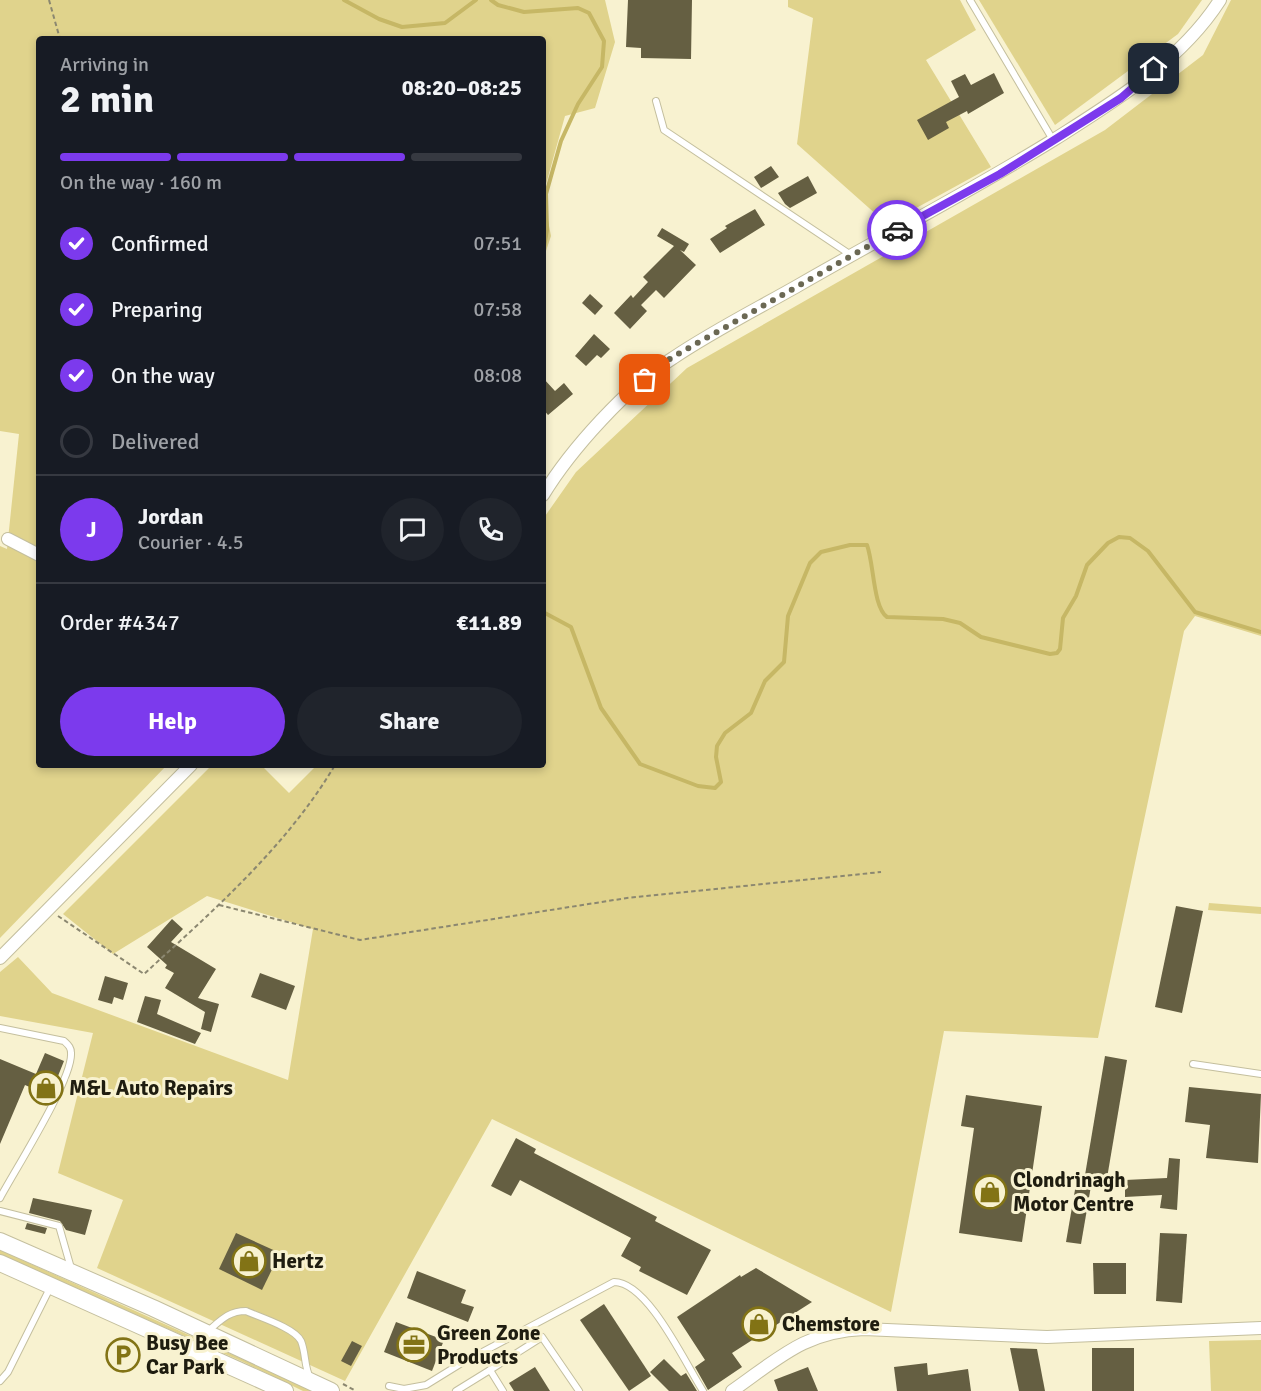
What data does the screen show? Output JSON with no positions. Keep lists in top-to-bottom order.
{
  "places": {
    "shop": [
      "M&L Auto Repairs",
      "Clondrinagh Motor Centre",
      "Hertz",
      "Chemstore"
    ],
    "office": ["Green Zone Products"],
    "parking": ["Busy Bee Car Park"]
  },
  "page": {
    "heading": ["2 min", "Arriving in", "08:20–08:25"],
    "panel": [
      "Jordan",
      "Courier · 4.5",
      "Order #4347",
      "€11.89"
    ],
    "bar": "On the way · 160 m",
    "list": [
      ["Confirmed", "07:51"],
      ["Preparing", "07:58"],
      ["On the way", "08:08"],
      "Delivered"
    ],
    "round": "J",
    "buttons": ["Help", "Share"]
  }
}
